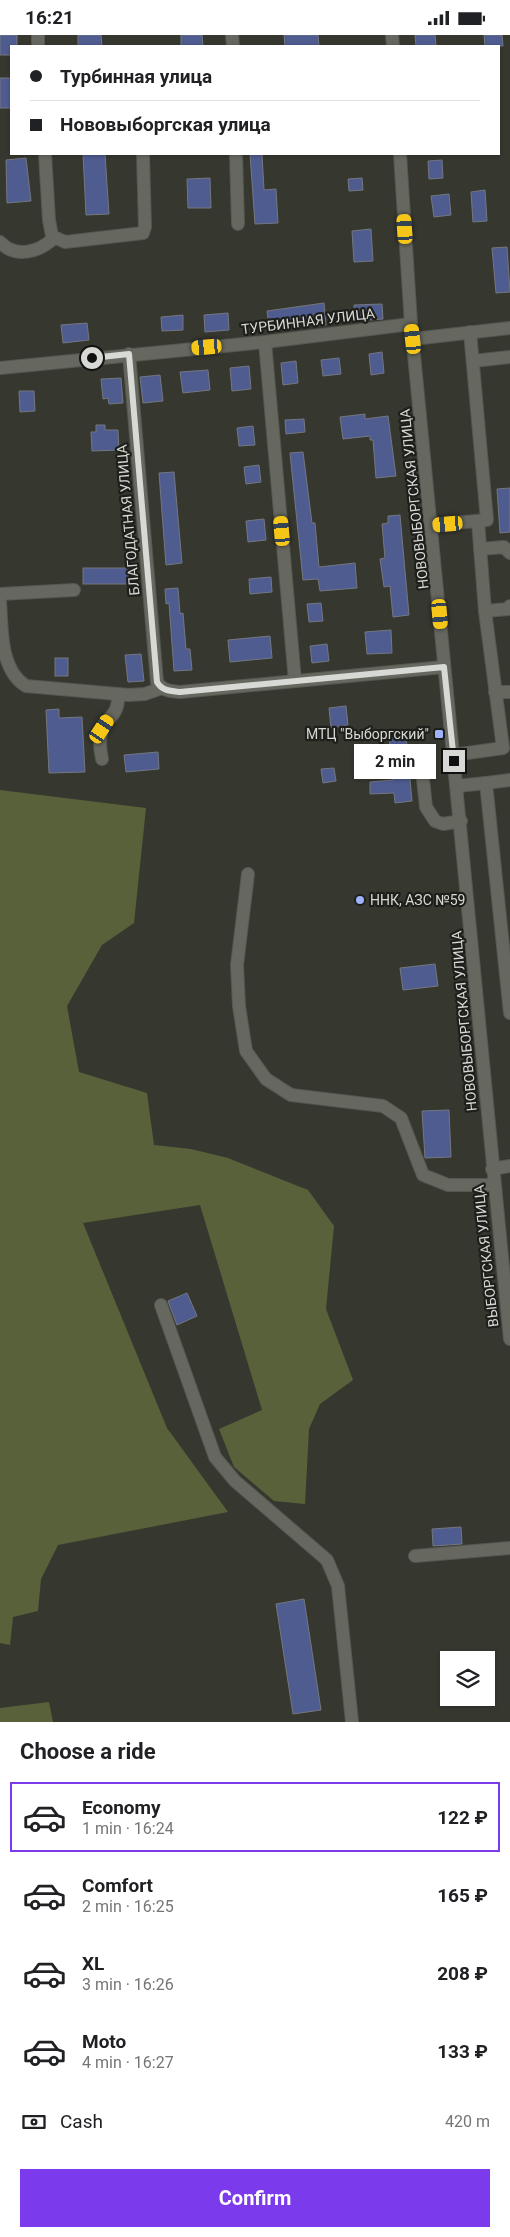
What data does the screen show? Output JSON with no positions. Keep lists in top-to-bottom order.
{
  "streets": {
    "street": [
      "ТУРБИННАЯ УЛИЦА",
      "НОВОВЫБОРГСКАЯ УЛИЦА",
      "БЛАГОДАТНАЯ УЛИЦА",
      "ВЫБОРГСКАЯ УЛИЦА"
    ]
  },
  "crossings": [
    ["ТУРБИННАЯ УЛИЦА", "НОВОВЫБОРГСКАЯ УЛИЦА"],
    ["ТУРБИННАЯ УЛИЦА", "БЛАГОДАТНАЯ УЛИЦА"],
    ["НОВОВЫБОРГСКАЯ УЛИЦА", "ВЫБОРГСКАЯ УЛИЦА"]
  ],
  "places": {
    "transit": ["МТЦ \"Выборгский\""],
    "other": ["ННК, АЗС №59"]
  },
  "page": {
    "status": "16:21",
    "banner": ["Турбинная улица", "Нововыборгская улица"],
    "bubble": "2 min",
    "heading": "Choose a ride",
    "list": [
      {
        "name": "Economy",
        "note": "1 min · 16:24",
        "value": "122 ₽"
      },
      {
        "name": "Comfort",
        "note": "2 min · 16:25",
        "value": "165 ₽"
      },
      {
        "name": "XL",
        "note": "3 min · 16:26",
        "value": "208 ₽"
      },
      {
        "name": "Moto",
        "note": "4 min · 16:27",
        "value": "133 ₽"
      }
    ],
    "pay": ["Cash", "420 m"],
    "buttons": "Confirm"
  }
}
